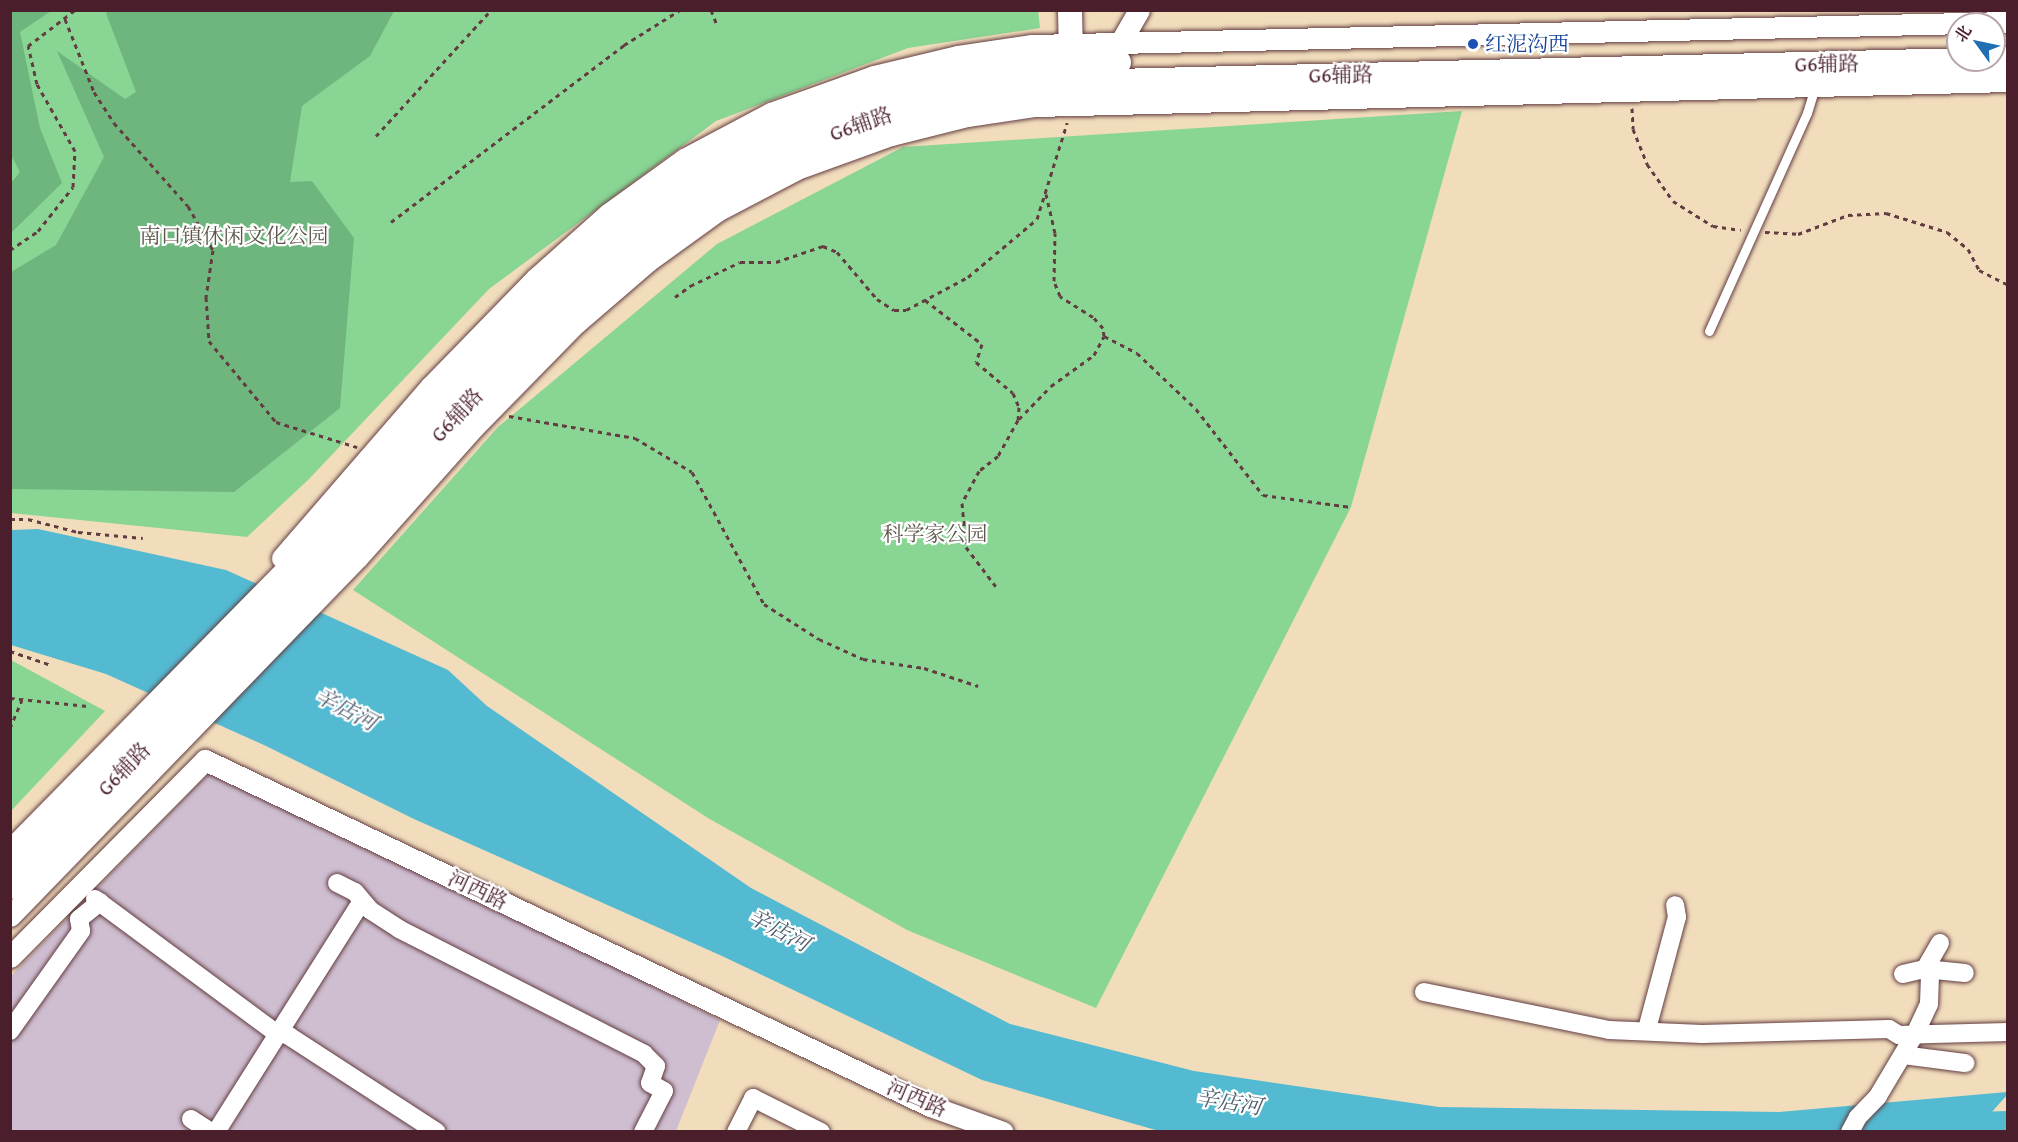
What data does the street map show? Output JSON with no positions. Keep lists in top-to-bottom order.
{
  "streets": {
    "main road": ["G6辅路"],
    "street": ["河西路"]
  },
  "water": ["辛店河"],
  "parks": ["南口镇休闲文化公园", "科学家公园"],
  "places": ["红泥沟西"],
  "north": "top left"
}
